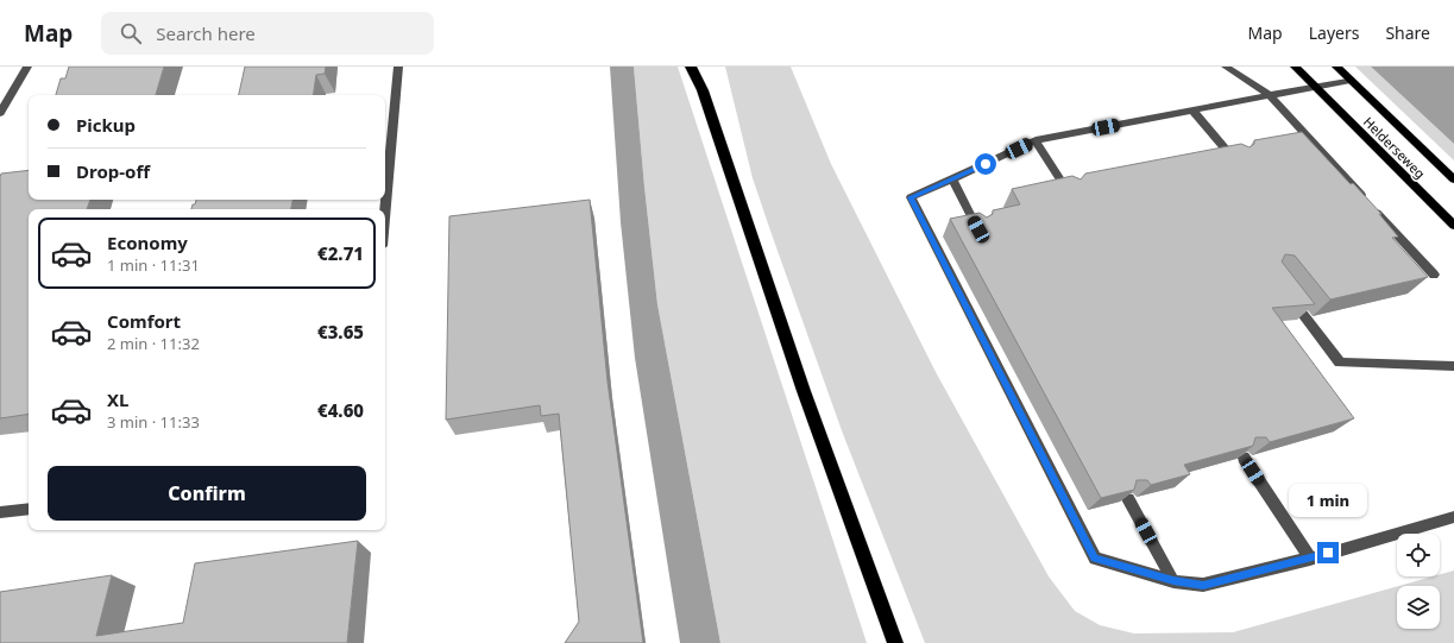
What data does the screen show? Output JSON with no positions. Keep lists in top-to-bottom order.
{
  "streets": {
    "main road": ["Helderseweg"]
  },
  "page": {
    "header": "Map",
    "search": "Search here",
    "nav": ["Map", "Layers", "Share"],
    "banner": ["Pickup", "Drop-off"],
    "list": [
      {
        "name": "Economy",
        "note": "1 min · 11:31",
        "value": "€2.71"
      },
      {
        "name": "Comfort",
        "note": "2 min · 11:32",
        "value": "€3.65"
      },
      {
        "name": "XL",
        "note": "3 min · 11:33",
        "value": "€4.60"
      }
    ],
    "buttons": "Confirm",
    "bubble": "1 min"
  }
}
